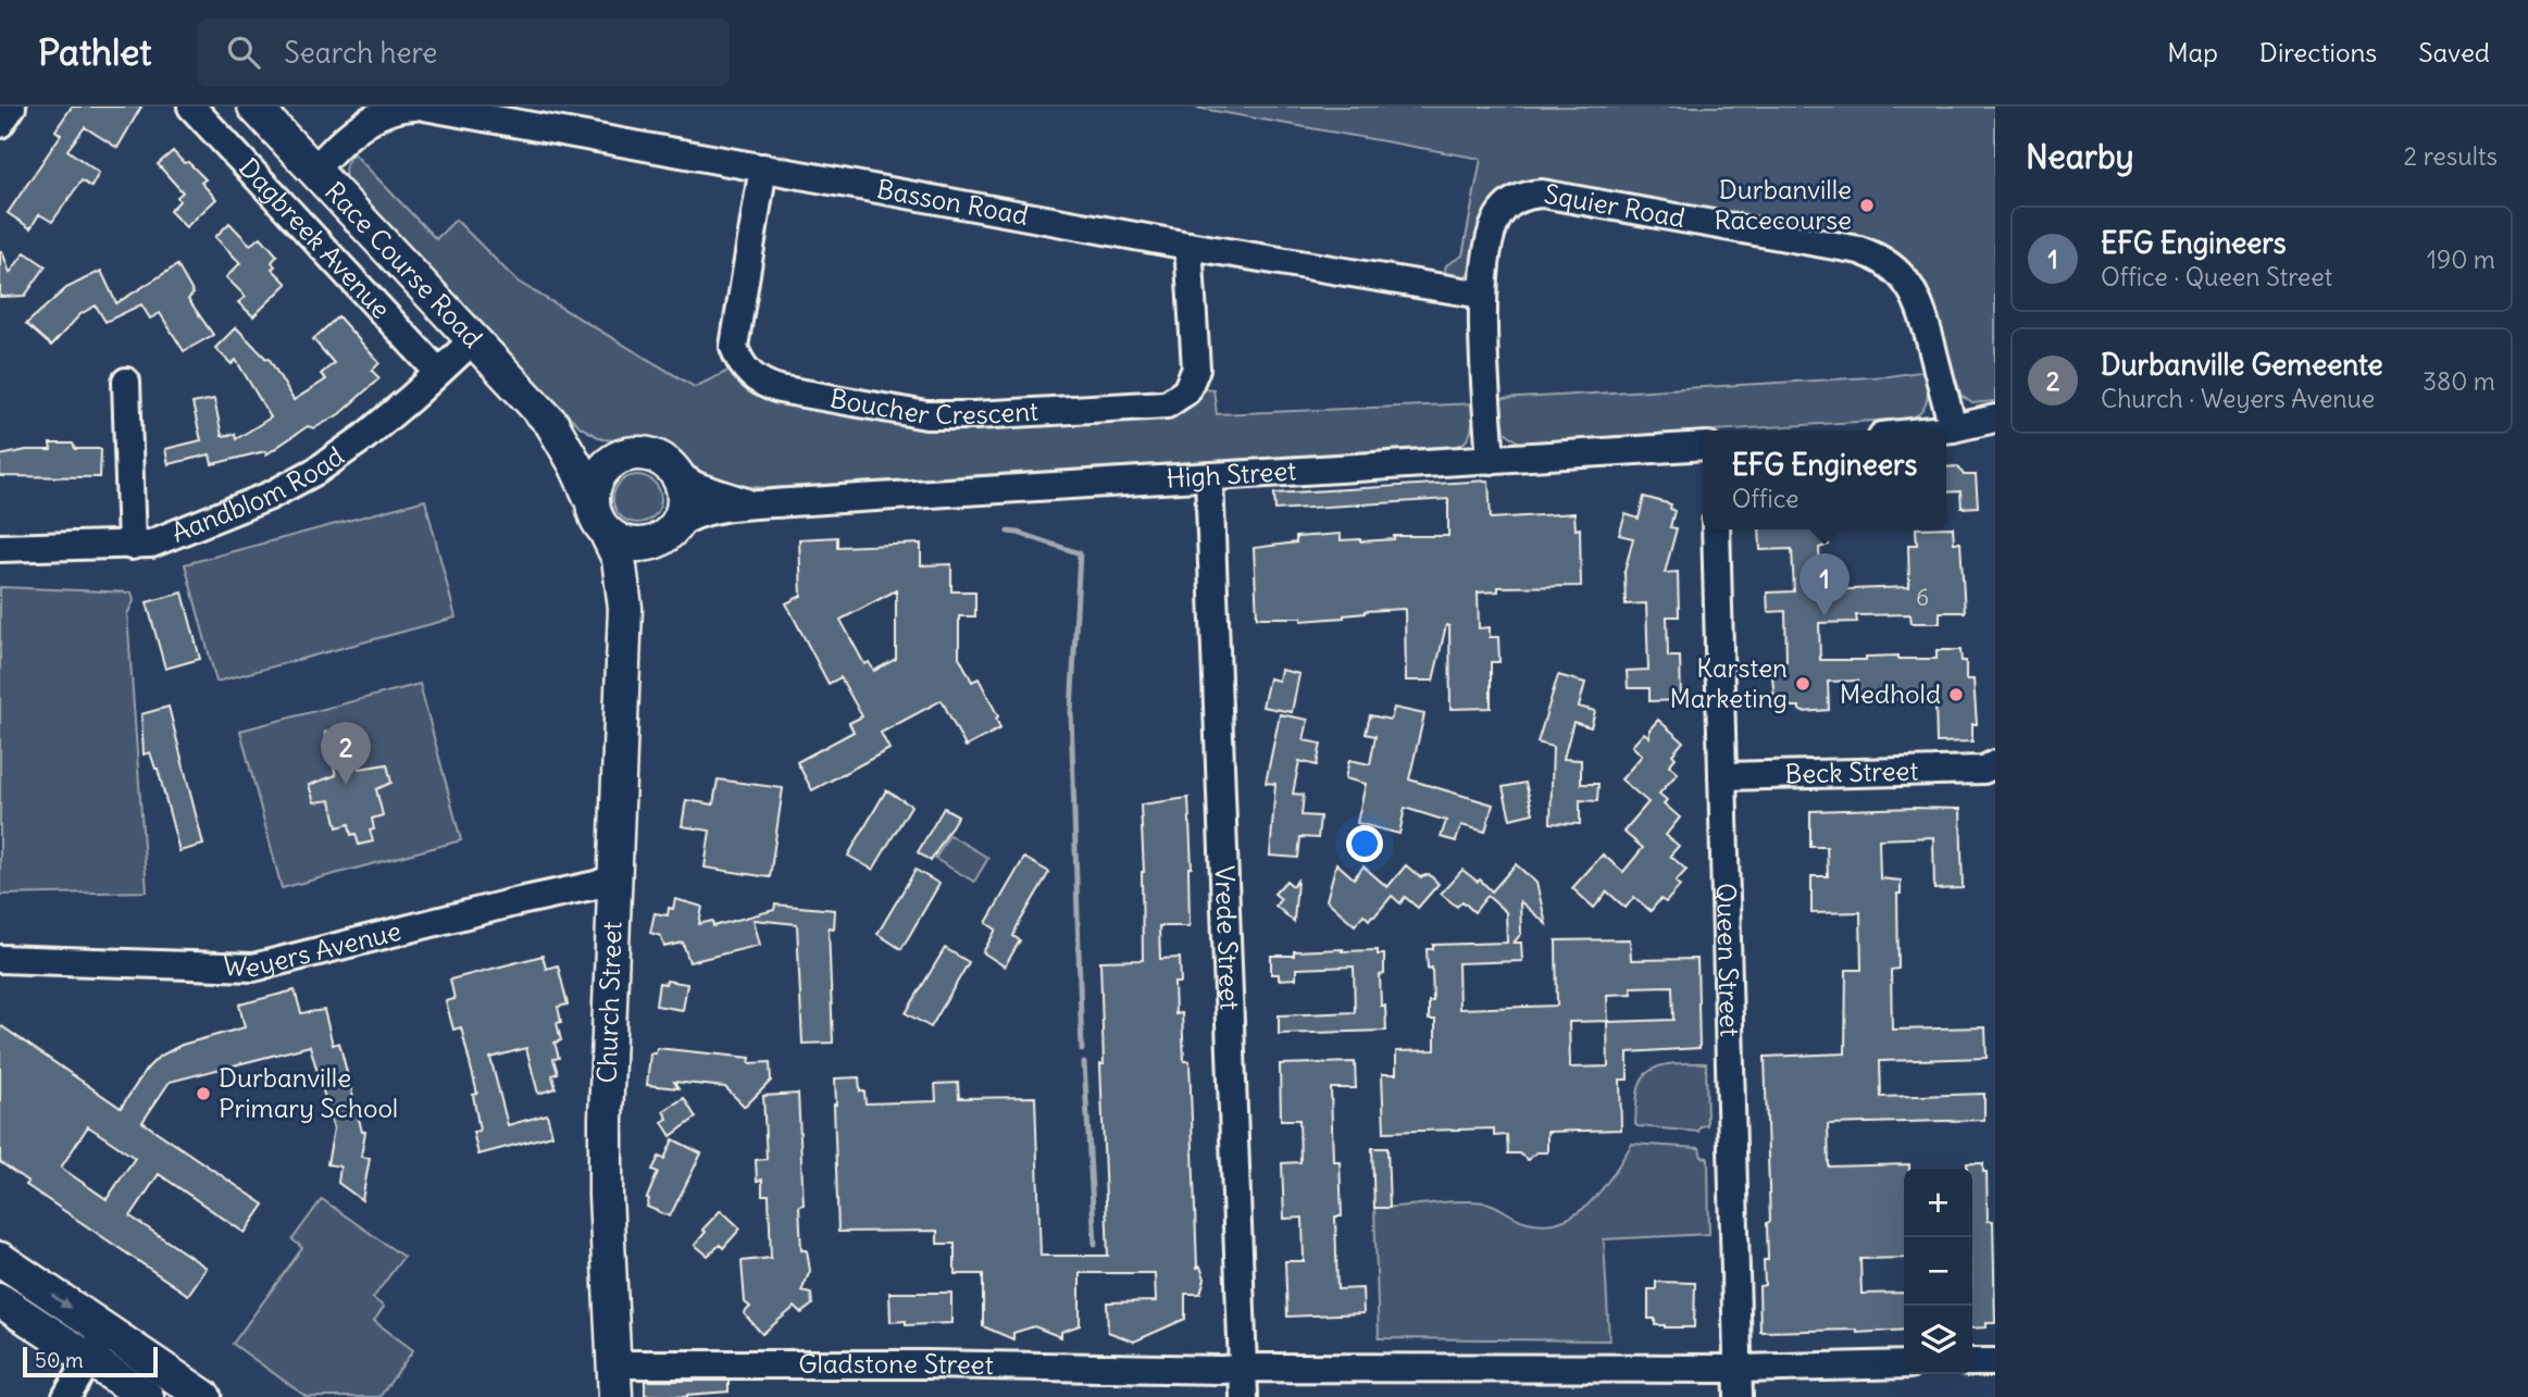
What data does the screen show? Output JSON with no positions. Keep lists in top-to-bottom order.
{
  "streets": {
    "main road": ["Race Course Road", "Church Street"],
    "street": [
      "Basson Road",
      "Squier Road",
      "Dagbreek Avenue",
      "Boucher Crescent",
      "High Street",
      "Aandblom Road",
      "Beck Street",
      "Vrede Street",
      "Weyers Avenue",
      "Queen Street",
      "Gladstone Street"
    ]
  },
  "crossings": [
    ["Basson Road", "Squier Road"],
    ["Basson Road", "Boucher Crescent"],
    ["Squier Road", "High Street"],
    ["Dagbreek Avenue", "Aandblom Road"],
    ["Race Course Road", "High Street"],
    ["Race Course Road", "Aandblom Road"],
    ["Race Course Road", "Church Street"],
    ["High Street", "Vrede Street"],
    ["High Street", "Church Street"],
    ["Beck Street", "Queen Street"],
    ["Vrede Street", "Gladstone Street"],
    ["Weyers Avenue", "Church Street"],
    ["Queen Street", "Gladstone Street"],
    ["Church Street", "Gladstone Street"]
  ],
  "places": [
    "Durbanville Racecourse",
    "Karsten Marketing",
    "Medhold",
    "Durbanville Primary School"
  ],
  "house_numbers": ["6"],
  "scale_bar": "50 m",
  "page": {
    "header": "Pathlet",
    "search": "Search here",
    "nav": ["Map", "Directions", "Saved"],
    "heading": ["Nearby", "2 results"],
    "list": [
      {
        "mark": "1",
        "name": "EFG Engineers",
        "note": "Office · Queen Street",
        "value": "190 m"
      },
      {
        "mark": "2",
        "name": "Durbanville Gemeente",
        "note": "Church · Weyers Avenue",
        "value": "380 m"
      }
    ],
    "popup": ["EFG Engineers", "Office"],
    "pins": ["1", "2"],
    "map_buttons": ["+", "−"],
    "scale": "50 m"
  }
}
